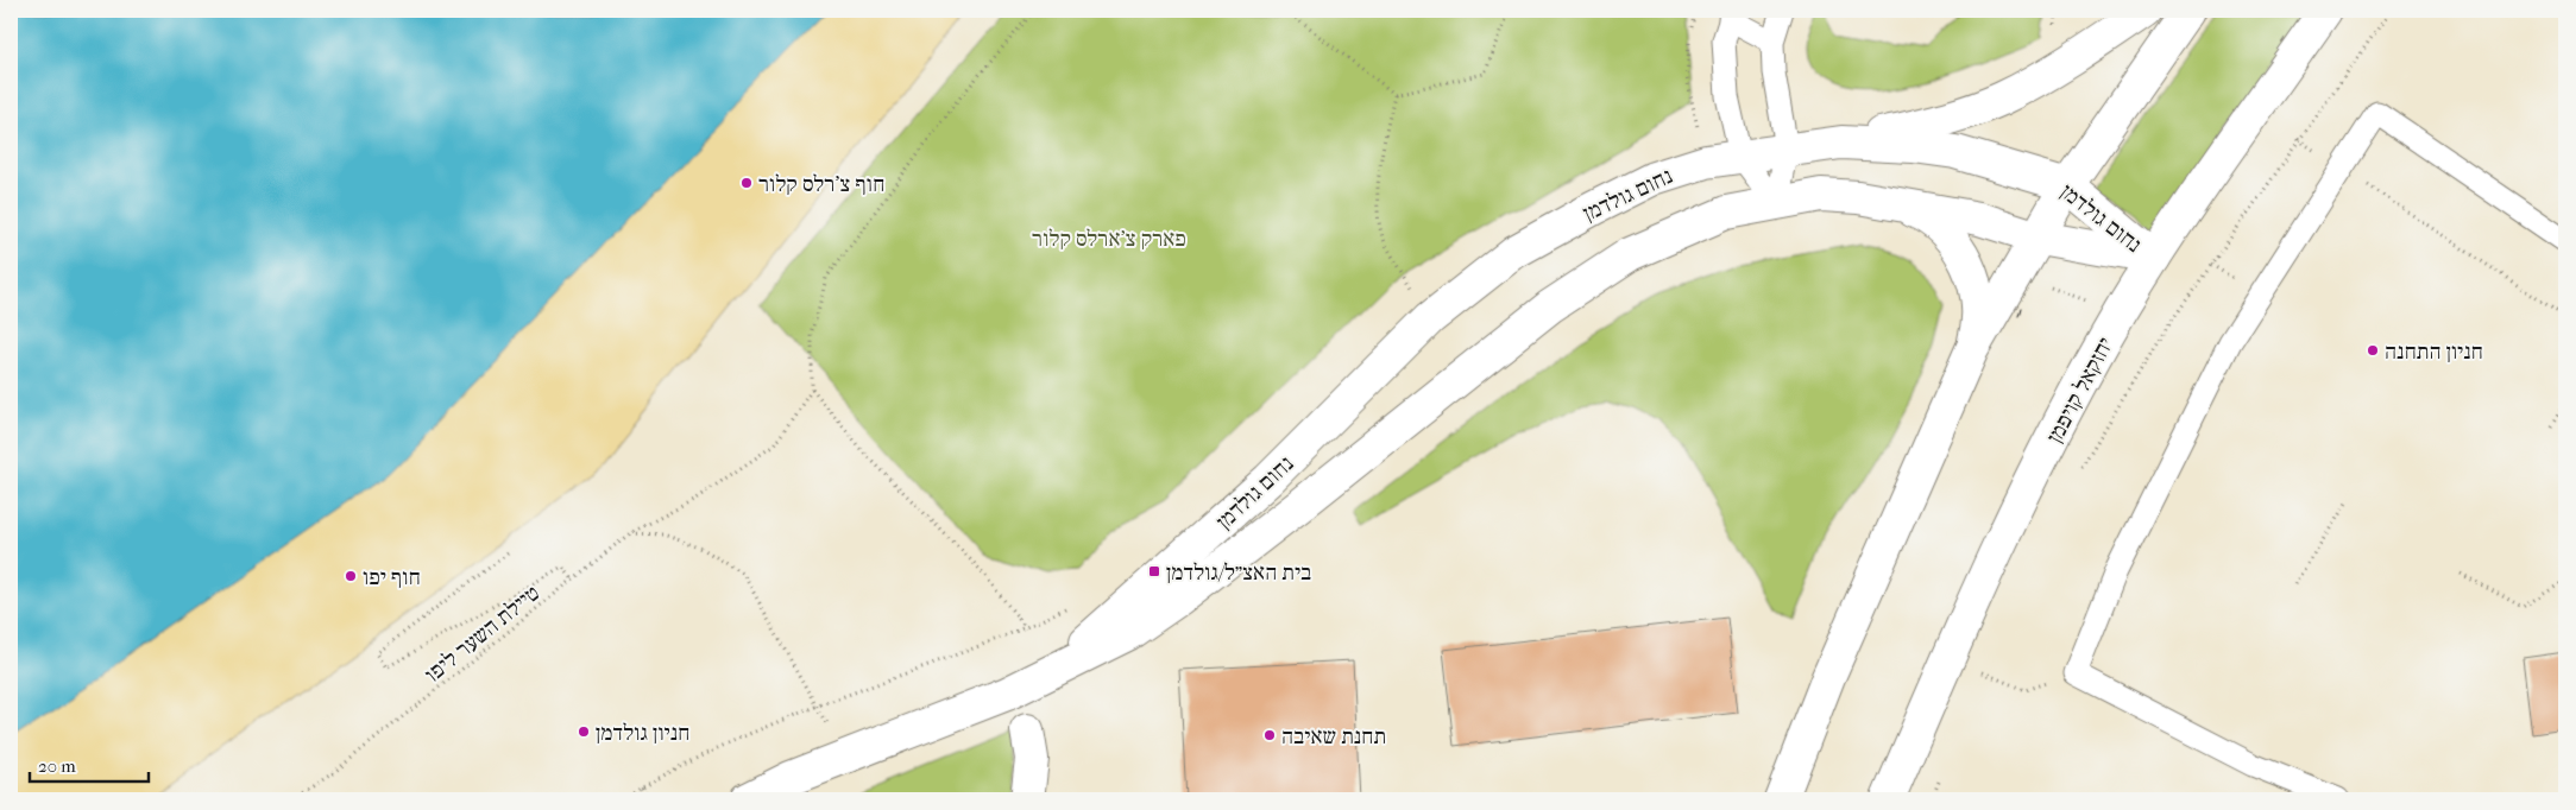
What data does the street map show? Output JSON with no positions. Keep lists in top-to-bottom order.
{
  "streets": {
    "main road": ["נחום גולדמן", "יחזקאל קויפמן"],
    "path": ["טיילת השער ליפו"]
  },
  "crossings": [
    ["נחום גולדמן", "יחזקאל קויפמן"]
  ],
  "parks": ["פארק צ'ארלס קלור"],
  "places": {
    "other": [
      "חוף צ'רלס קלור",
      "חניון התחנה",
      "חוף יפו",
      "חניון גולדמן",
      "תחנת שאיבה"
    ],
    "transit": ["בית האצ״ל/גולדמן"]
  },
  "scale_bar": "20 m"
}
